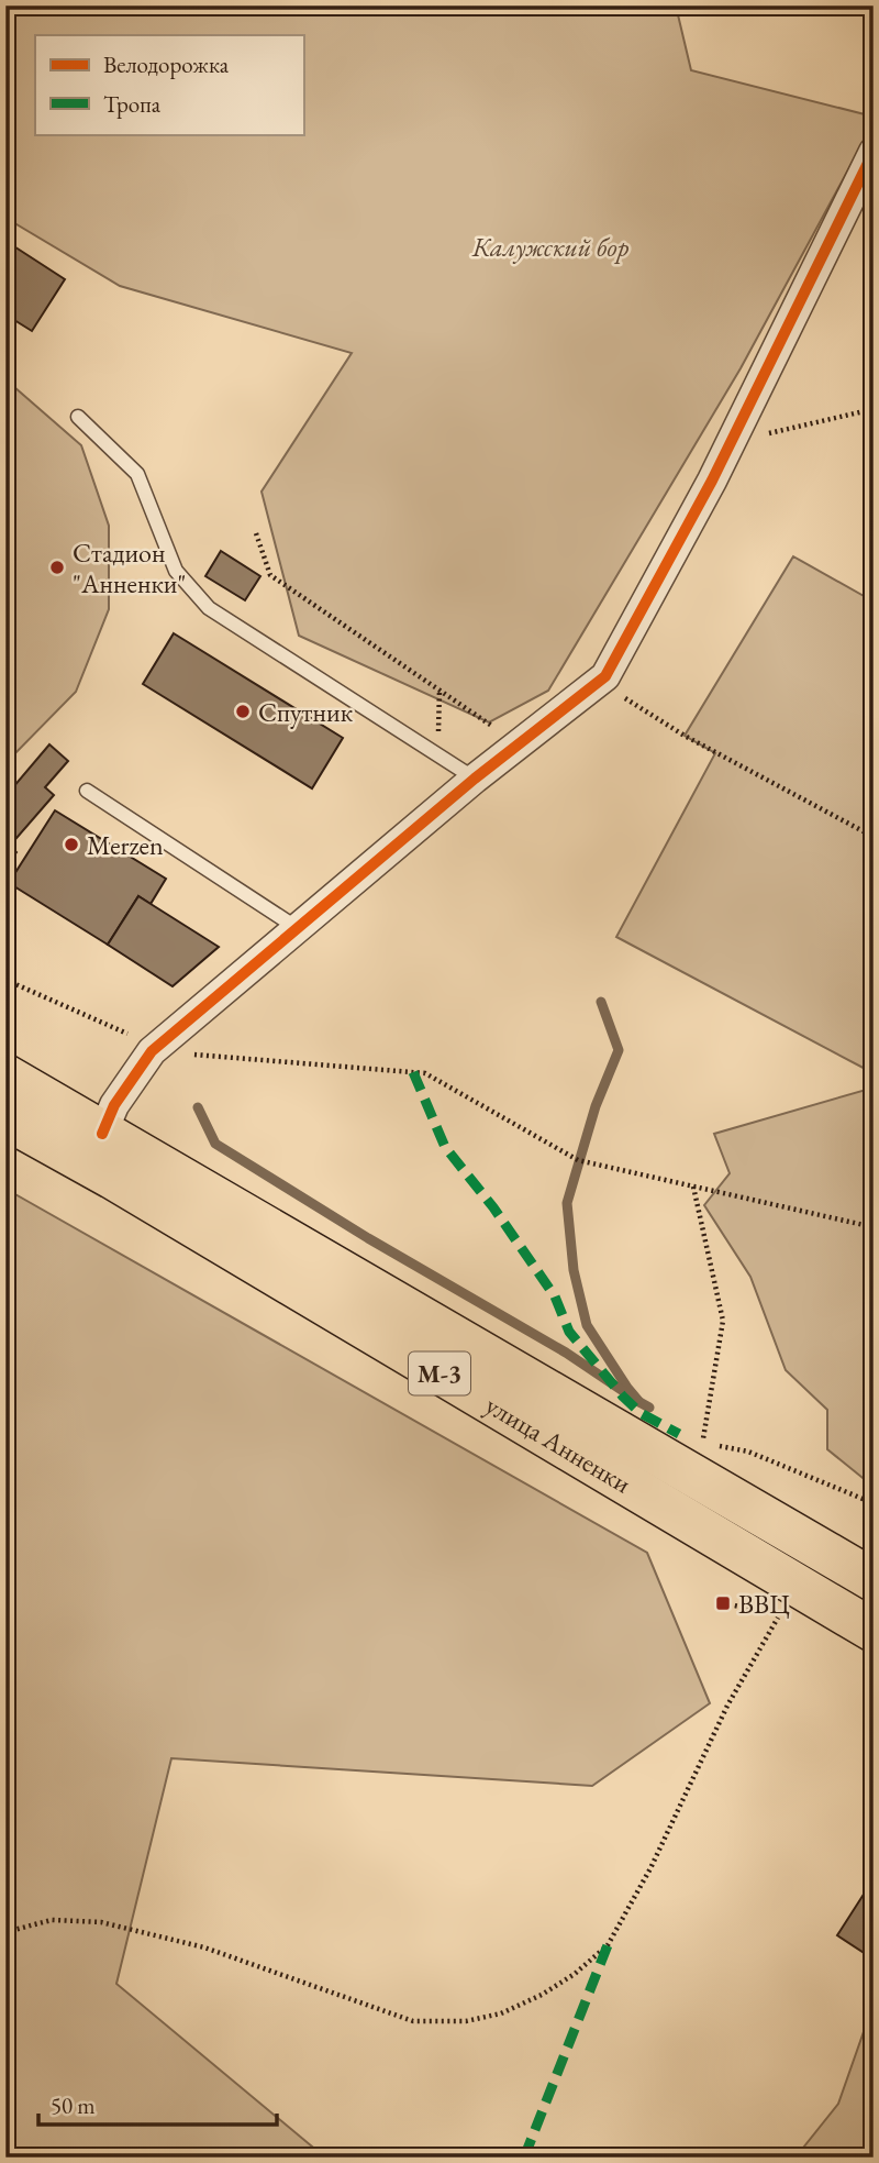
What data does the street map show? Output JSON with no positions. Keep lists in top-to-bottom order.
{
  "streets": {
    "main road": ["М-3", "улица Анненки"]
  },
  "parks": ["Калужский бор"],
  "places": {
    "other": ["Стадион \"Анненки\"", "Спутник", "Merzen"],
    "transit": ["ВВЦ"]
  },
  "legend": ["Велодорожка", "Тропа"],
  "scale_bar": "50 m"
}
